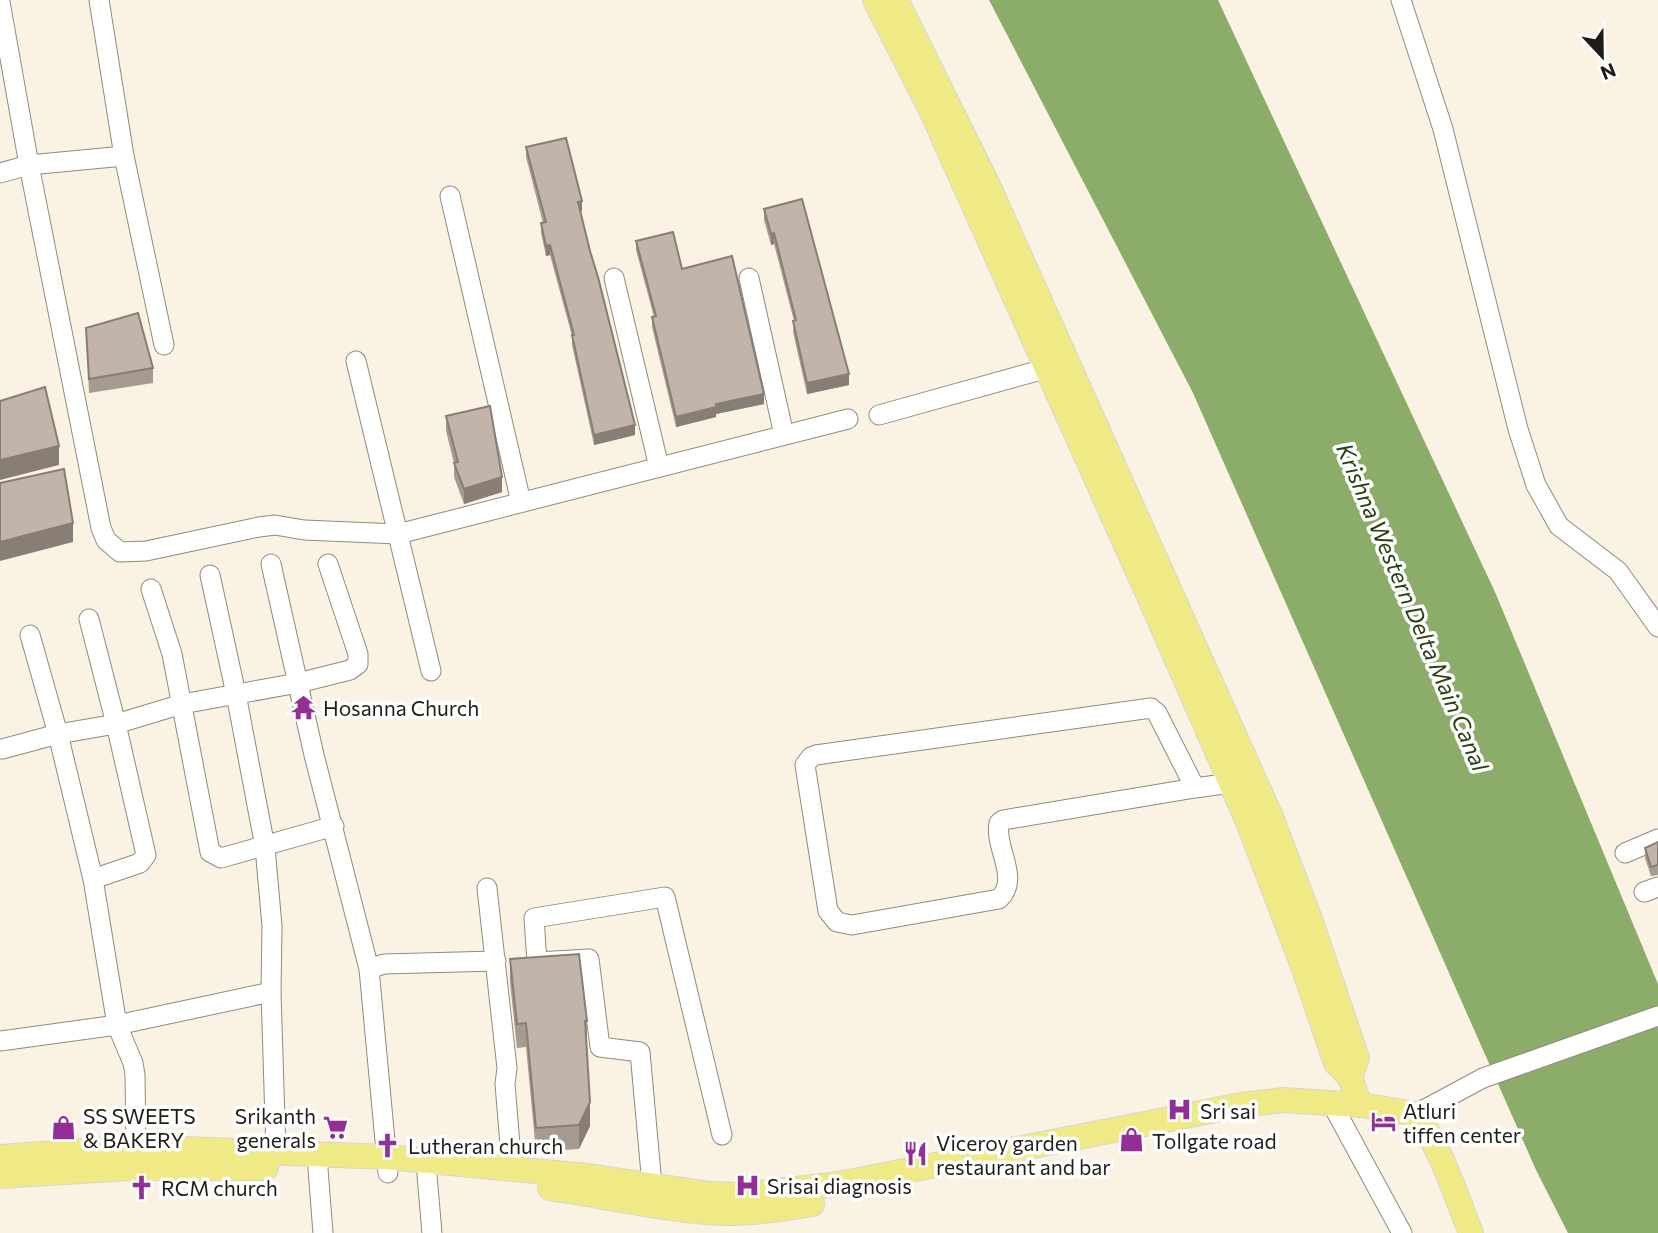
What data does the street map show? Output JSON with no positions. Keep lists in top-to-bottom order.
{
  "water": ["Krishna Western Delta Main Canal"],
  "places": {
    "temple": ["Hosanna Church"],
    "hospital": ["Sri sai", "Srisai diagnosis"],
    "hotel": ["Atluri tiffen center"],
    "shop": ["SS SWEETS & BAKERY", "Tollgate road"],
    "supermarket": ["Srikanth generals"],
    "church": ["Lutheran church", "RCM church"],
    "restaurant": ["Viceroy garden restaurant and bar"]
  },
  "north": "bottom"
}
